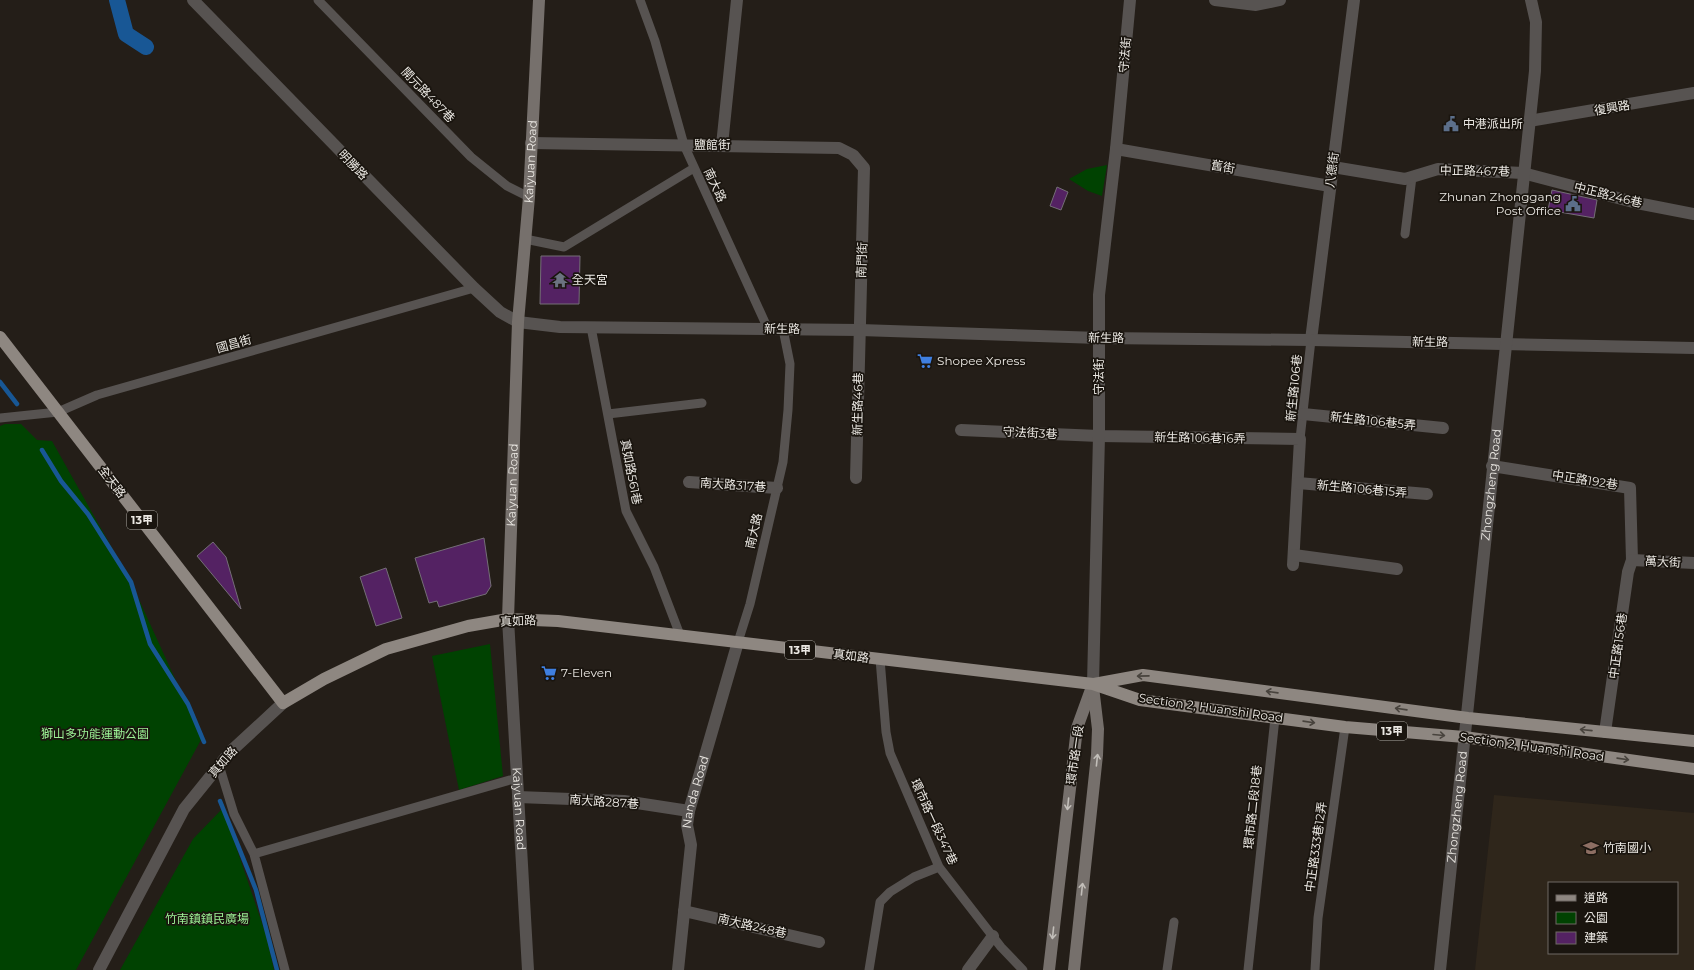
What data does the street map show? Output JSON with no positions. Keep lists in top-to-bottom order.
{
  "streets": {
    "main road": [
      "Kaiyuan Road",
      "全天路",
      "13甲",
      "真如路",
      "Section 2, Huanshi Road",
      "環市路一段"
    ],
    "street": [
      "守法街",
      "復興路",
      "鹽館街",
      "明勝路",
      "舊街",
      "八德街",
      "中正路467巷",
      "中正路246巷",
      "南門街",
      "新生路",
      "新生路46巷",
      "新生路106巷5弄",
      "守法街3巷",
      "新生路106巷16弄",
      "中正路192巷",
      "南大路317巷",
      "Zhongzheng Road",
      "新生路106巷15弄",
      "萬大街",
      "中正路156巷",
      "Nanda Road",
      "南大路287巷",
      "南大路248巷"
    ],
    "lane": [
      "開元路487巷",
      "南大路",
      "國昌街",
      "新生路106巷",
      "真如路561巷",
      "環市路二段18巷",
      "環市路一段347巷",
      "中正路333巷12弄"
    ]
  },
  "crossings": [
    ["守法街", "舊街"],
    ["守法街", "新生路"],
    ["守法街", "守法街3巷"],
    ["守法街", "新生路106巷16弄"],
    ["守法街", "真如路"],
    ["守法街", "Section 2, Huanshi Road"],
    ["守法街", "環市路一段"],
    ["開元路487巷", "Kaiyuan Road"],
    ["復興路", "Zhongzheng Road"],
    ["鹽館街", "Kaiyuan Road"],
    ["鹽館街", "南大路"],
    ["鹽館街", "南門街"],
    ["Kaiyuan Road", "明勝路"],
    ["Kaiyuan Road", "新生路"],
    ["Kaiyuan Road", "真如路"],
    ["Kaiyuan Road", "南大路287巷"],
    ["明勝路", "新生路"],
    ["明勝路", "國昌街"],
    ["舊街", "八德街"],
    ["八德街", "中正路467巷"],
    ["八德街", "新生路"],
    ["八德街", "新生路106巷"],
    ["中正路467巷", "中正路246巷"],
    ["中正路467巷", "Zhongzheng Road"],
    ["南大路", "新生路"],
    ["南大路", "南大路317巷"],
    ["南大路", "真如路"],
    ["南大路", "Nanda Road"],
    ["中正路246巷", "Zhongzheng Road"],
    ["南門街", "新生路"],
    ["南門街", "新生路46巷"],
    ["新生路", "新生路106巷"],
    ["新生路", "新生路46巷"],
    ["新生路", "真如路561巷"],
    ["新生路", "Zhongzheng Road"],
    ["國昌街", "全天路"],
    ["新生路106巷", "新生路106巷5弄"],
    ["新生路106巷", "新生路106巷16弄"],
    ["守法街3巷", "新生路106巷16弄"],
    ["真如路561巷", "真如路"],
    ["中正路192巷", "Zhongzheng Road"],
    ["中正路192巷", "萬大街"],
    ["中正路192巷", "中正路156巷"],
    ["全天路", "真如路"],
    ["Zhongzheng Road", "Section 2, Huanshi Road"],
    ["萬大街", "中正路156巷"],
    ["真如路", "Section 2, Huanshi Road"],
    ["真如路", "環市路一段"],
    ["真如路", "Nanda Road"],
    ["真如路", "環市路一段347巷"],
    ["中正路156巷", "Section 2, Huanshi Road"],
    ["Section 2, Huanshi Road", "環市路一段"],
    ["Section 2, Huanshi Road", "環市路二段18巷"],
    ["Section 2, Huanshi Road", "中正路333巷12弄"],
    ["Nanda Road", "南大路287巷"],
    ["Nanda Road", "南大路248巷"]
  ],
  "parks": ["獅山多功能運動公園", "竹南鎮鎮民廣場"],
  "places": {
    "public building": ["中港派出所", "Zhunan Zhonggang Post Office"],
    "temple": ["全天宮"],
    "supermarket": ["Shopee Xpress", "7-Eleven"],
    "school or university": ["竹南國小"]
  },
  "legend": ["道路", "公園", "建築"]
}
